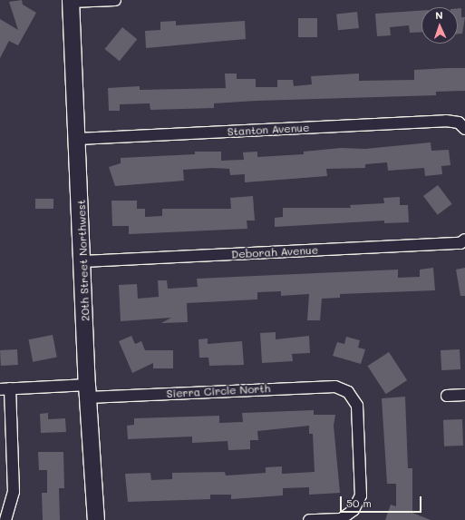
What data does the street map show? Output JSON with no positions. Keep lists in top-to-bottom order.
{
  "streets": {
    "street": [
      "Stanton Avenue",
      "Deborah Avenue",
      "20th Street Northwest",
      "Sierra Circle North"
    ]
  },
  "crossings": [
    ["Stanton Avenue", "20th Street Northwest"],
    ["Deborah Avenue", "20th Street Northwest"],
    ["20th Street Northwest", "Sierra Circle North"]
  ],
  "scale_bar": "50 m",
  "north": "top"
}
